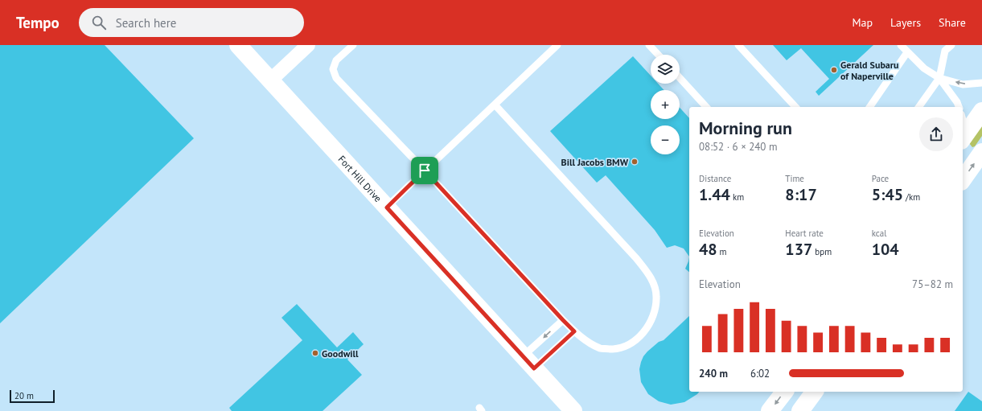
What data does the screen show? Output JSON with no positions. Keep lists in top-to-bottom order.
{
  "streets": {
    "street": ["Fort Hill Drive"]
  },
  "places": ["Gerald Subaru of Naperville", "Bill Jacobs BMW", "Goodwill"],
  "scale_bar": "20 m",
  "page": {
    "header": "Tempo",
    "search": "Search here",
    "nav": ["Map", "Layers", "Share"],
    "map_buttons": ["+", "−"],
    "heading": ["Morning run", "08:52 · 6 × 240 m"],
    "stats": [
      ["Distance", "1.44 km"],
      ["Time", "8:17"],
      ["Pace", "5:45 /km"],
      ["Elevation", "48 m"],
      ["Heart rate", "137 bpm"],
      ["kcal", "104"]
    ],
    "chart": ["Elevation", "75–82 m"],
    "list": [
      {
        "name": "240 m",
        "note": "6:02"
      }
    ],
    "scale": "20 m"
  }
}
